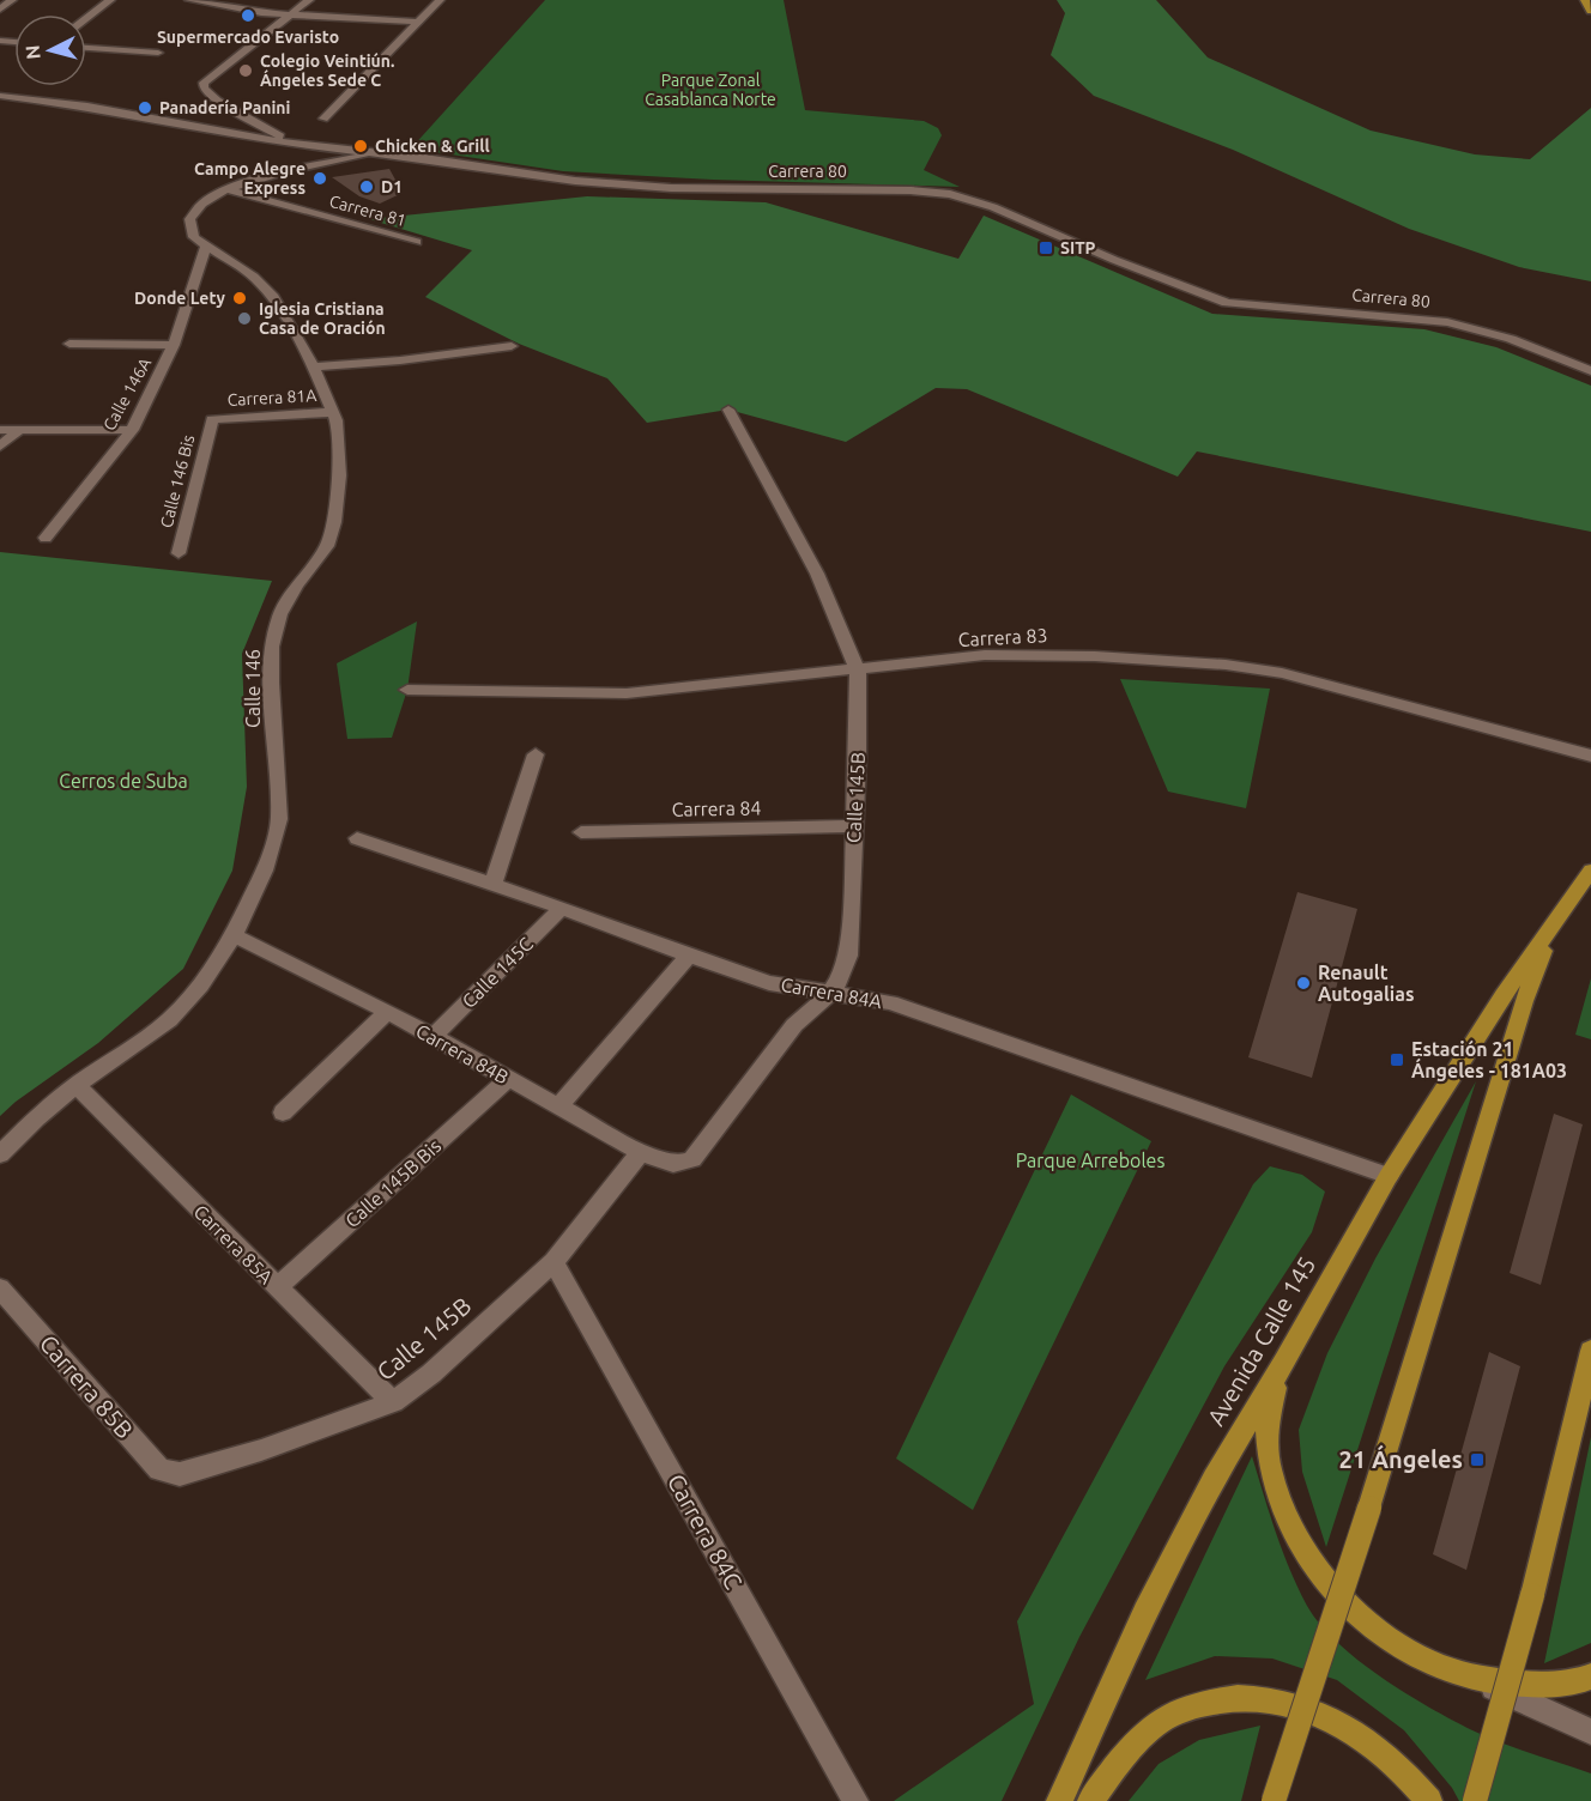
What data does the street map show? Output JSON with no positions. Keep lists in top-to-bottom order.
{
  "streets": {
    "main road": ["Avenida Calle 145"],
    "street": [
      "Carrera 80",
      "Carrera 81",
      "Calle 146A",
      "Carrera 81A",
      "Calle 146 Bis",
      "Carrera 83",
      "Calle 146",
      "Calle 145B",
      "Carrera 84",
      "Calle 145C",
      "Carrera 84A",
      "Carrera 84B",
      "Calle 145B Bis",
      "Carrera 85A",
      "Carrera 85B",
      "Carrera 84C"
    ]
  },
  "crossings": [
    ["Carrera 80", "Calle 146"],
    ["Carrera 81", "Calle 146"],
    ["Calle 146A", "Calle 146"],
    ["Carrera 81A", "Calle 146 Bis"],
    ["Carrera 81A", "Calle 146"],
    ["Carrera 83", "Calle 145B"],
    ["Calle 146", "Carrera 84B"],
    ["Calle 146", "Carrera 85A"],
    ["Calle 145B", "Carrera 84"],
    ["Calle 145B", "Carrera 84A"],
    ["Calle 145B", "Carrera 84B"],
    ["Calle 145B", "Carrera 85A"],
    ["Calle 145B", "Carrera 85B"],
    ["Calle 145B", "Carrera 84C"],
    ["Calle 145C", "Carrera 84A"],
    ["Calle 145C", "Carrera 84B"],
    ["Carrera 84A", "Carrera 84B"],
    ["Carrera 84A", "Avenida Calle 145"],
    ["Carrera 84B", "Calle 145B Bis"],
    ["Calle 145B Bis", "Carrera 85A"]
  ],
  "parks": ["Parque Zonal Casablanca Norte", "Cerros de Suba", "Parque Arreboles"],
  "places": {
    "other": [
      "Supermercado Evaristo",
      "Colegio Veintiún. Ángeles Sede C",
      "Panadería Panini",
      "Chicken & Grill",
      "Campo Alegre Express",
      "D1",
      "Donde Lety",
      "Iglesia Cristiana Casa de Oración",
      "Renault Autogalias"
    ],
    "transit": ["SITP", "Estación 21 Ángeles - 181A03", "21 Ángeles"]
  },
  "north": "left"
}
